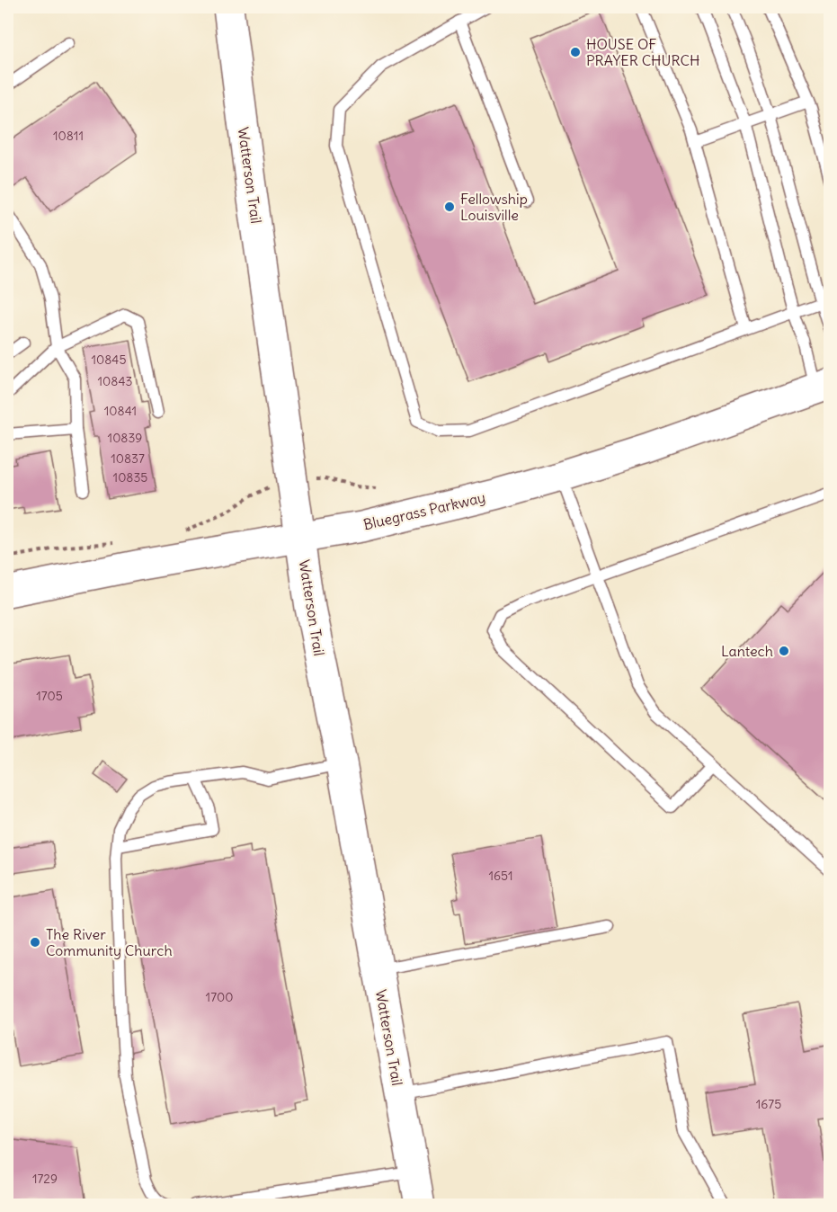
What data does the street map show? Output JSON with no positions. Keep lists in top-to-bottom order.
{
  "streets": {
    "main road": ["Watterson Trail", "Bluegrass Parkway"]
  },
  "crossings": [
    ["Watterson Trail", "Bluegrass Parkway"]
  ],
  "places": [
    "HOUSE OF PRAYER CHURCH",
    "Fellowship Louisville",
    "Lantech",
    "The River Community Church"
  ],
  "house_numbers": [
    "10811",
    "10845",
    "10843",
    "10841",
    "10839",
    "10837",
    "10835",
    "1705",
    "1651",
    "1700",
    "1675",
    "1729"
  ]
}
